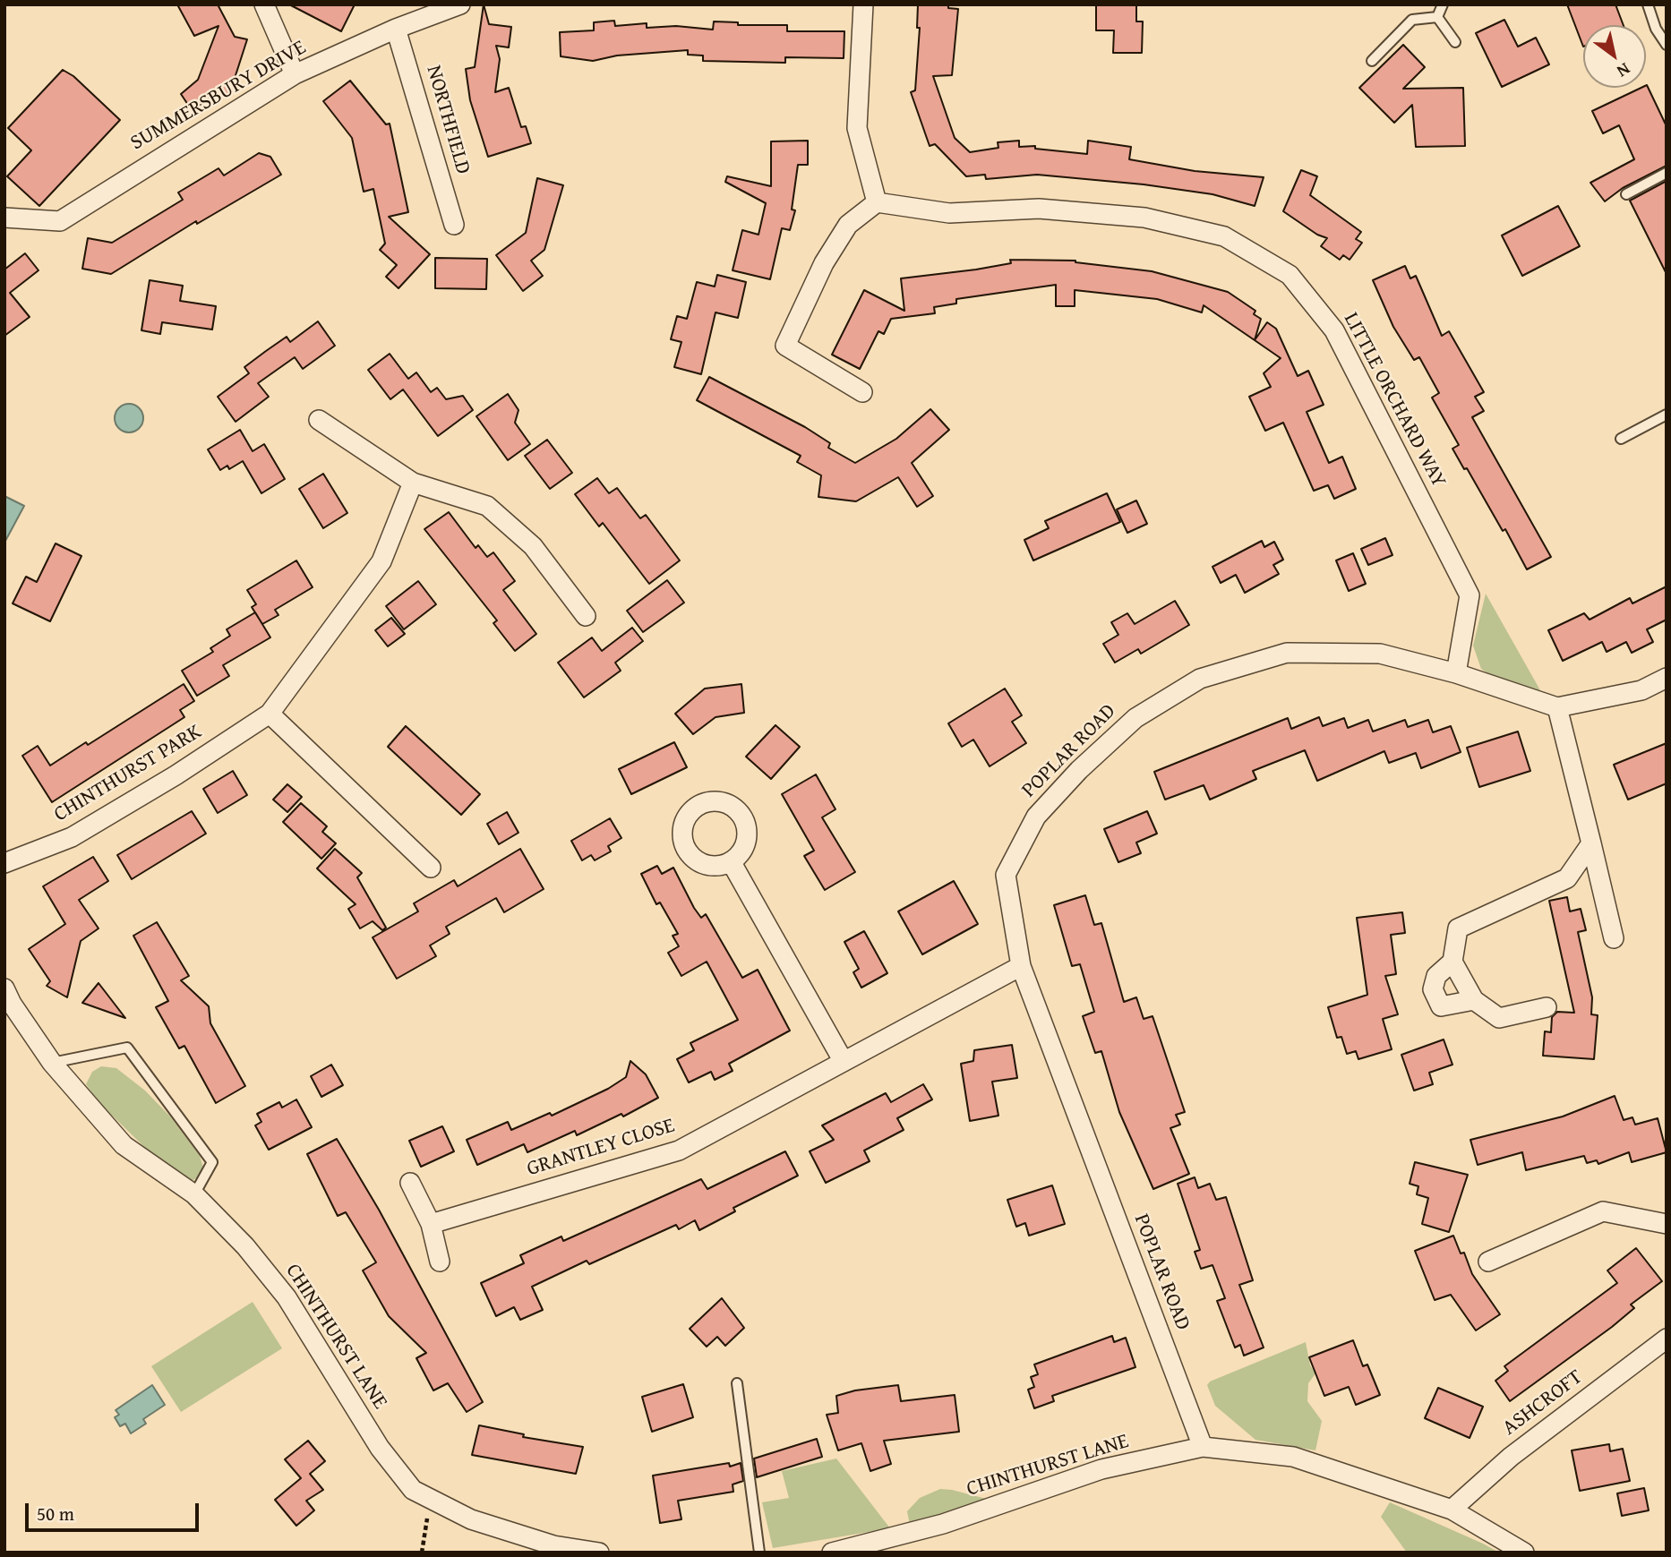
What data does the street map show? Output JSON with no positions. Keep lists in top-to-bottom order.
{
  "streets": {
    "street": [
      "SUMMERSBURY DRIVE",
      "NORTHFIELD",
      "LITTLE ORCHARD WAY",
      "POPLAR ROAD",
      "CHINTHURST PARK",
      "GRANTLEY CLOSE",
      "CHINTHURST LANE",
      "ASHCROFT"
    ]
  },
  "crossings": [
    ["SUMMERSBURY DRIVE", "NORTHFIELD"],
    ["LITTLE ORCHARD WAY", "POPLAR ROAD"],
    ["POPLAR ROAD", "GRANTLEY CLOSE"],
    ["POPLAR ROAD", "CHINTHURST LANE"],
    ["CHINTHURST LANE", "ASHCROFT"]
  ],
  "scale_bar": "50 m",
  "north": "bottom right"
}
